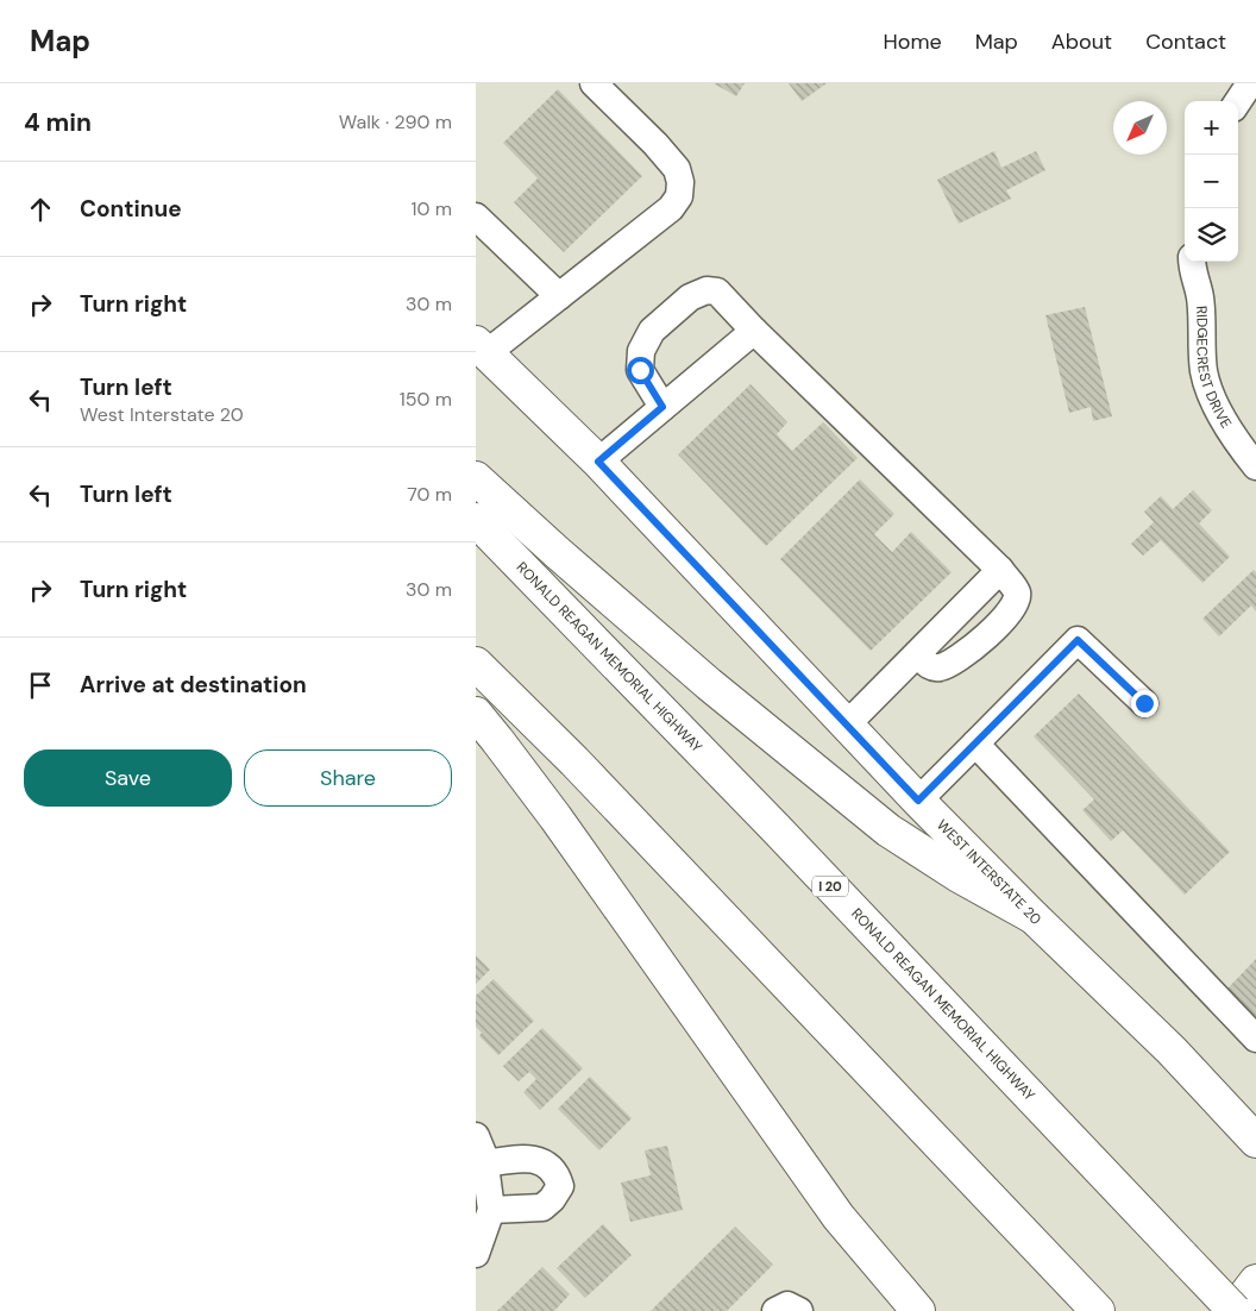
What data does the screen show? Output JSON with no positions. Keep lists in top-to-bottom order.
{
  "streets": {
    "main road": ["RONALD REAGAN MEMORIAL HIGHWAY", "WEST INTERSTATE 20", "I 20"],
    "street": ["RIDGECREST DRIVE"]
  },
  "north": "bottom left",
  "page": {
    "header": "Map",
    "nav": [
      "Home",
      "Map",
      "About",
      "Contact"
    ],
    "heading": ["4 min", "Walk · 290 m"],
    "map_buttons": ["+", "−"],
    "list": [
      ["Continue", "10 m"],
      ["Turn right", "30 m"],
      ["Turn left", "West Interstate 20", "150 m"],
      ["Turn left", "70 m"],
      ["Turn right", "30 m"],
      "Arrive at destination"
    ],
    "buttons": ["Save", "Share"]
  }
}
